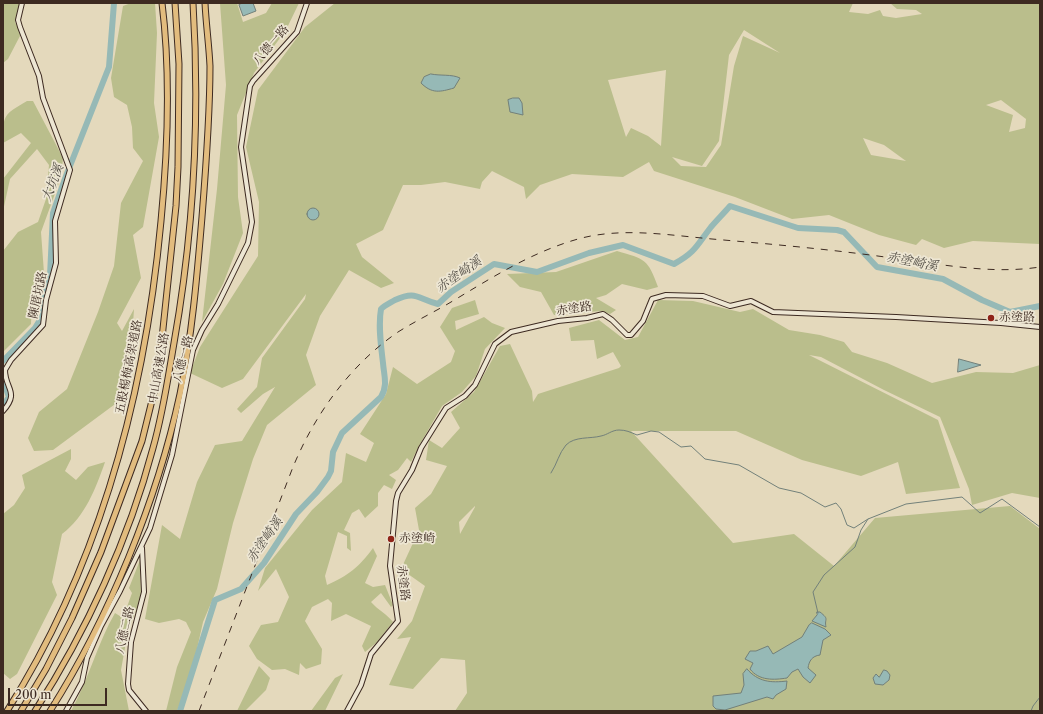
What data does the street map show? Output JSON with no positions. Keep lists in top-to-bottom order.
{
  "streets": {
    "highway": ["五股楊梅高架道路", "中山高速公路"],
    "street": [
      "八德一路",
      "陳厝坑路",
      "赤塗路",
      "八德二路"
    ]
  },
  "crossings": [
    ["八德一路", "八德二路"]
  ],
  "water": ["大坑溪", "赤塗崎溪"],
  "places": ["赤塗路", "赤塗崎"],
  "scale_bar": "200 m"
}
